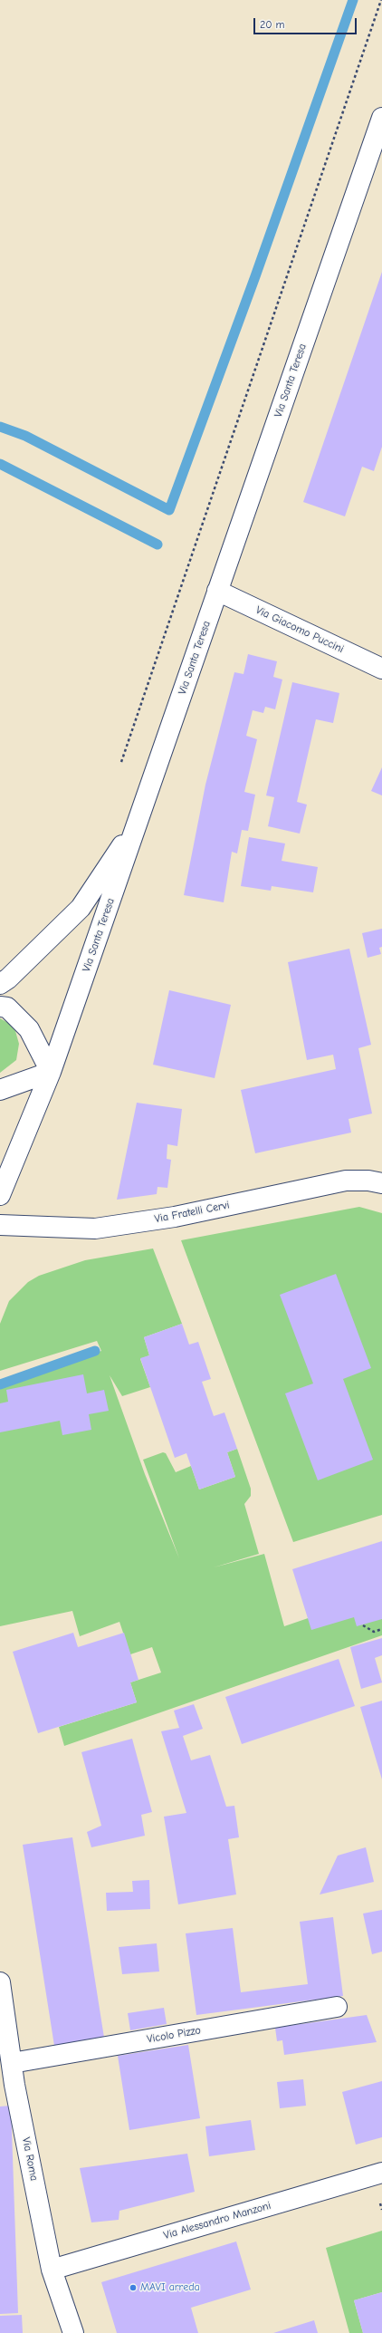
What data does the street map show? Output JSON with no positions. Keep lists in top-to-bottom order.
{
  "streets": {
    "street": [
      "Via Santa Teresa",
      "Via Giacomo Puccini",
      "Via Fratelli Cervi",
      "Vicolo Pizzo",
      "Via Roma",
      "Via Alessandro Manzoni"
    ]
  },
  "crossings": [
    ["Via Santa Teresa", "Via Giacomo Puccini"],
    ["Vicolo Pizzo", "Via Roma"],
    ["Via Roma", "Via Alessandro Manzoni"]
  ],
  "places": ["MAVI arreda"],
  "scale_bar": "20 m"
}
